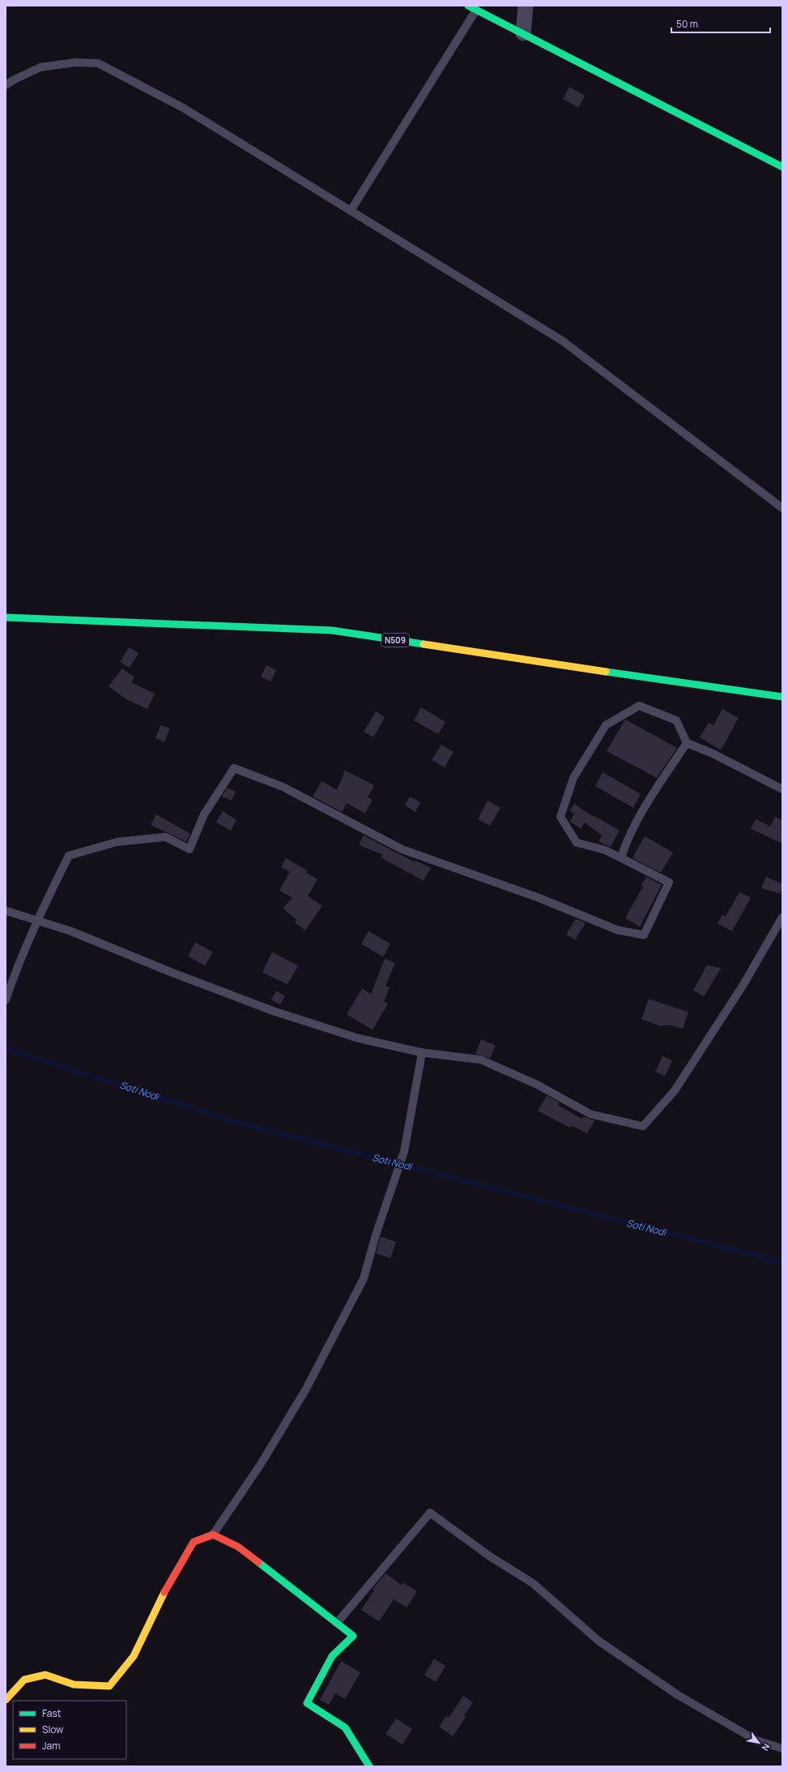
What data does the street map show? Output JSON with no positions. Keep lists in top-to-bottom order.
{
  "streets": {
    "main road": ["N509"]
  },
  "water": ["Soti Nodi"],
  "legend": ["Fast", "Slow", "Jam"],
  "scale_bar": "50 m",
  "north": "bottom right"
}
